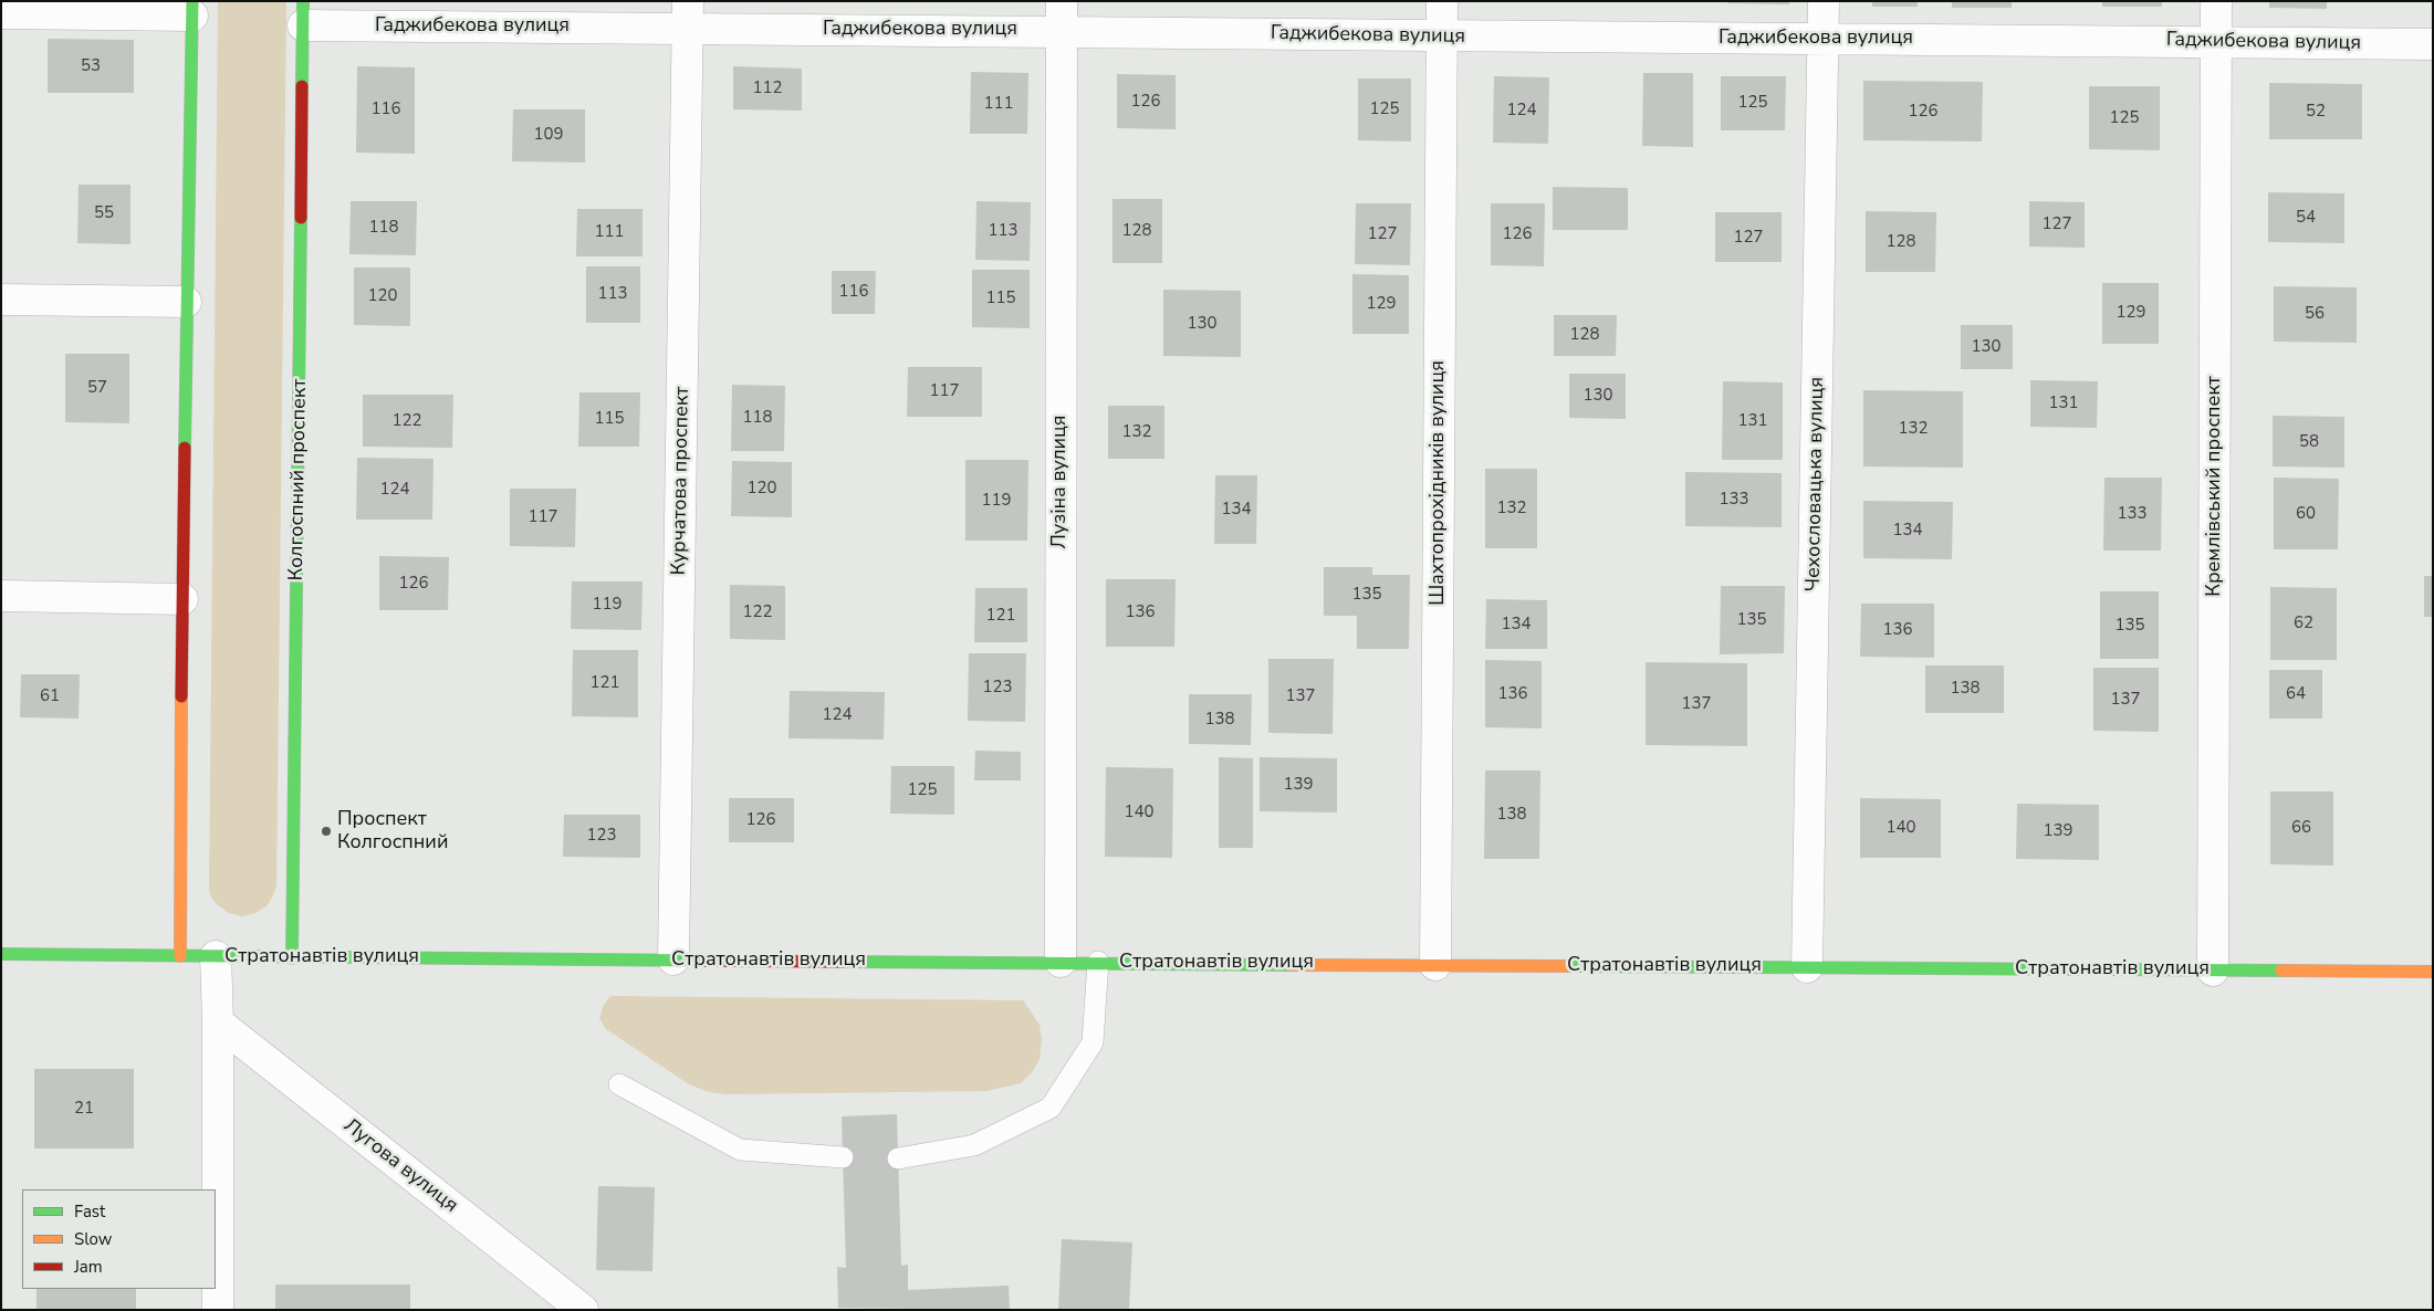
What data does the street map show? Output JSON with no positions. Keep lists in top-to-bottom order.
{
  "streets": {
    "main road": ["Колгоспний проспект", "Стратонавтів вулиця"],
    "street": [
      "Гаджибекова вулиця",
      "Курчатова проспект",
      "Лузіна вулиця",
      "Шахтопрохідників вулиця",
      "Чехословацька вулиця",
      "Кремлівський проспект",
      "Лугова вулиця"
    ]
  },
  "crossings": [
    ["Гаджибекова вулиця", "Колгоспний проспект"],
    ["Гаджибекова вулиця", "Курчатова проспект"],
    ["Гаджибекова вулиця", "Лузіна вулиця"],
    ["Гаджибекова вулиця", "Шахтопрохідників вулиця"],
    ["Гаджибекова вулиця", "Чехословацька вулиця"],
    ["Гаджибекова вулиця", "Кремлівський проспект"],
    ["Колгоспний проспект", "Стратонавтів вулиця"],
    ["Курчатова проспект", "Стратонавтів вулиця"],
    ["Лузіна вулиця", "Стратонавтів вулиця"],
    ["Шахтопрохідників вулиця", "Стратонавтів вулиця"],
    ["Чехословацька вулиця", "Стратонавтів вулиця"],
    ["Кремлівський проспект", "Стратонавтів вулиця"]
  ],
  "places": ["Проспект Колгоспний"],
  "house_numbers": [
    "53",
    "112",
    "126",
    "125",
    "111",
    "116",
    "125",
    "124",
    "126",
    "52",
    "125",
    "109",
    "55",
    "54",
    "127",
    "118",
    "113",
    "128",
    "111",
    "127",
    "126",
    "127",
    "128",
    "116",
    "113",
    "120",
    "115",
    "129",
    "129",
    "56",
    "130",
    "128",
    "130",
    "57",
    "117",
    "130",
    "131",
    "118",
    "115",
    "122",
    "131",
    "132",
    "132",
    "58",
    "120",
    "124",
    "133",
    "119",
    "132",
    "134",
    "133",
    "60",
    "117",
    "134",
    "126",
    "135",
    "119",
    "122",
    "136",
    "121",
    "135",
    "62",
    "134",
    "135",
    "136",
    "121",
    "123",
    "138",
    "136",
    "64",
    "61",
    "137",
    "137",
    "137",
    "124",
    "138",
    "139",
    "125",
    "140",
    "138",
    "126",
    "140",
    "66",
    "139",
    "123",
    "21"
  ],
  "legend": ["Fast", "Slow", "Jam"]
}
